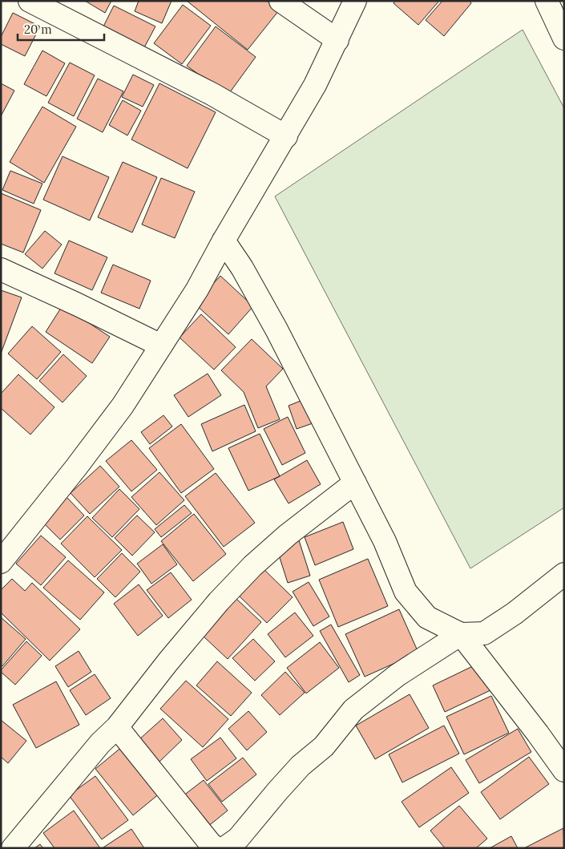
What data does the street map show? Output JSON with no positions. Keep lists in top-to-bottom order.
{
  "scale_bar": "20 m"
}
